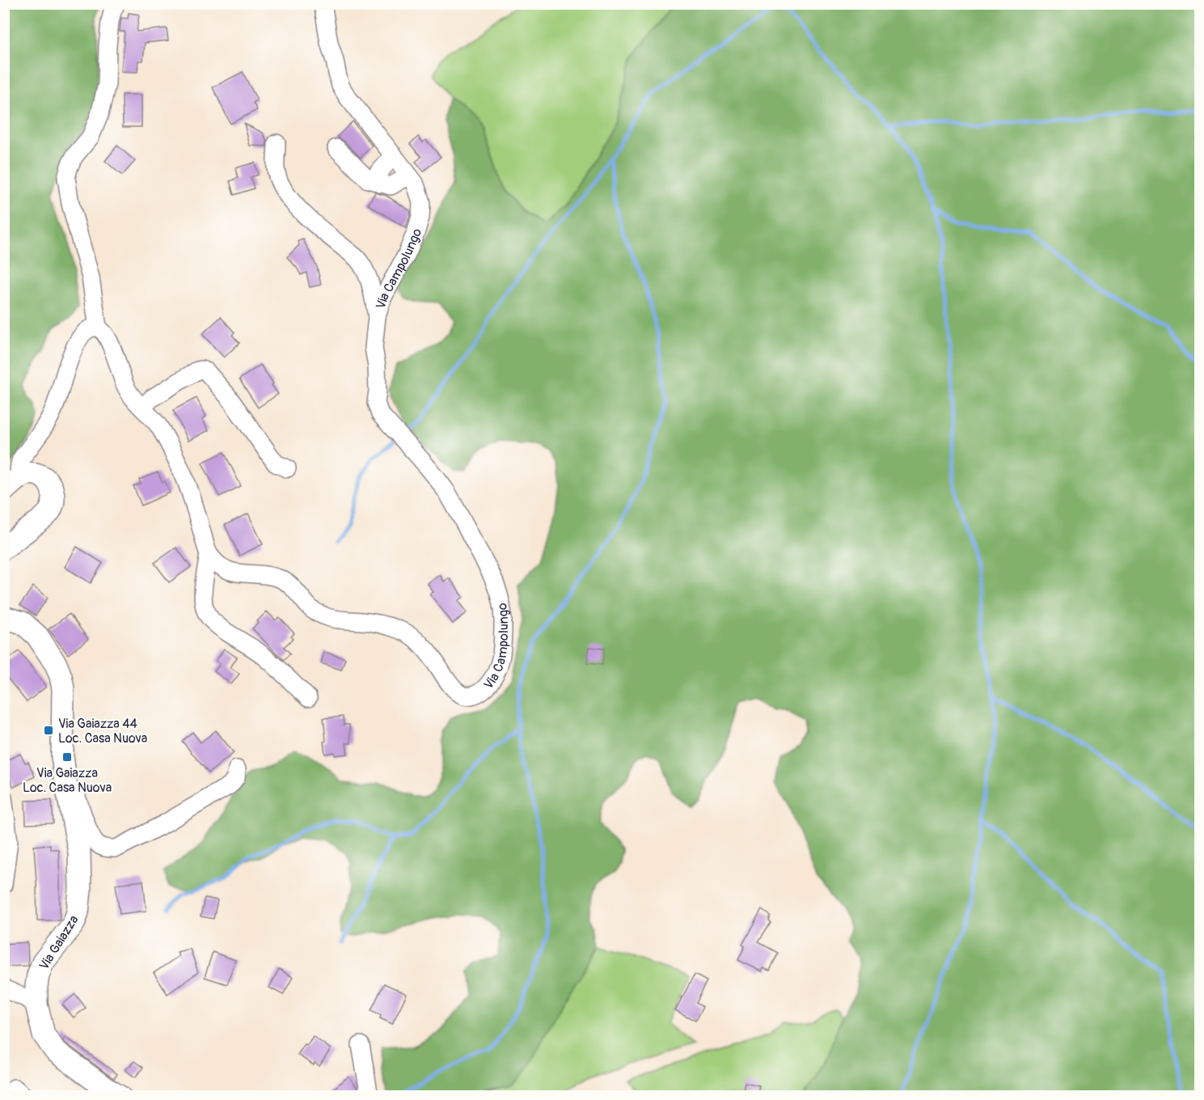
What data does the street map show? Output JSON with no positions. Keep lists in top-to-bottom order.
{
  "streets": {
    "main road": ["Via Gaiazza"],
    "street": ["Via Campolungo"]
  },
  "places": {
    "transit": ["Via Gaiazza 44 Loc. Casa Nuova", "Via Gaiazza Loc. Casa Nuova"]
  }
}
